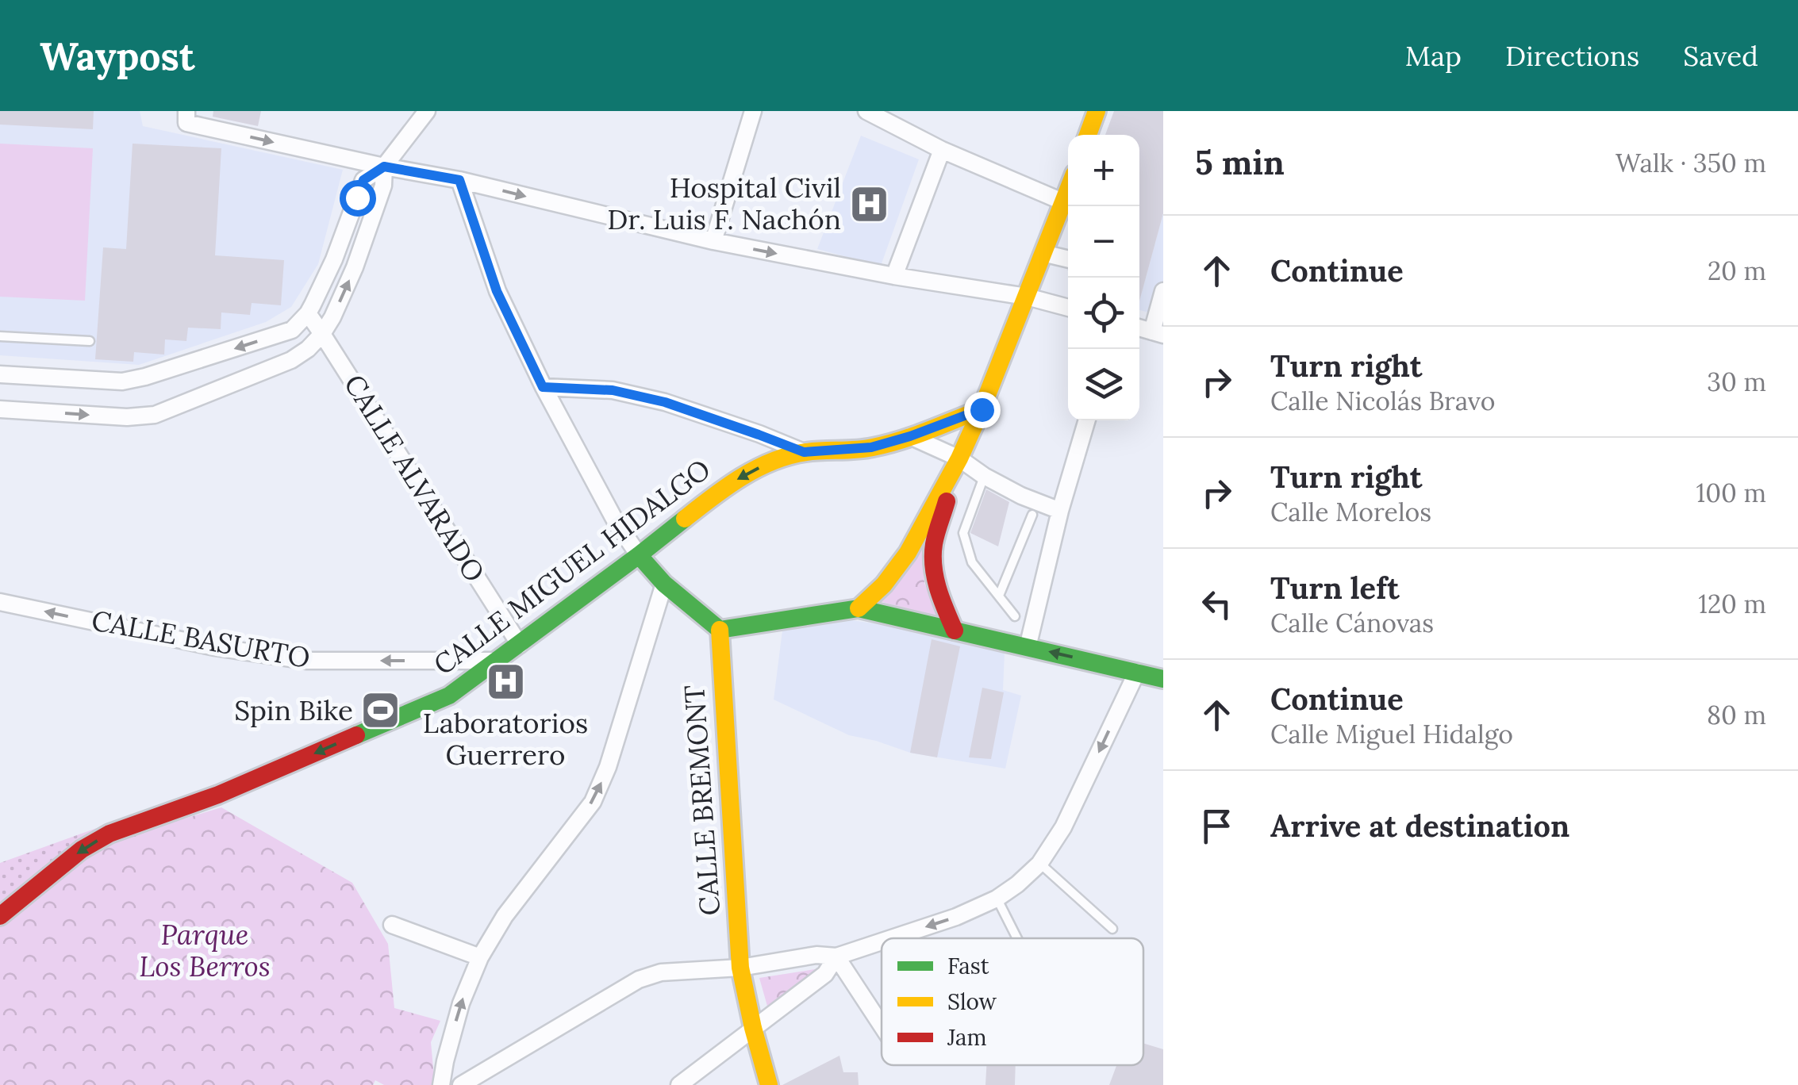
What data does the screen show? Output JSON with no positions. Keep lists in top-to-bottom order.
{
  "streets": {
    "main road": ["CALLE MIGUEL HIDALGO", "CALLE BREMONT"],
    "street": ["CALLE ALVARADO", "CALLE BASURTO"]
  },
  "crossings": [
    ["CALLE ALVARADO", "CALLE MIGUEL HIDALGO"],
    ["CALLE MIGUEL HIDALGO", "CALLE BASURTO"]
  ],
  "one_way": ["CALLE MIGUEL HIDALGO", "CALLE BASURTO"],
  "parks": ["Parque Los Berros"],
  "places": {
    "hospital": ["Hospital Civil Dr. Luis F. Nachón", "Laboratorios Guerrero"],
    "sports": ["Spin Bike"]
  },
  "legend": ["Fast", "Slow", "Jam"],
  "page": {
    "header": "Waypost",
    "nav": ["Map", "Directions", "Saved"],
    "heading": ["5 min", "Walk · 350 m"],
    "map_buttons": ["+", "−"],
    "list": [
      ["Continue", "20 m"],
      ["Turn right", "Calle Nicolás Bravo", "30 m"],
      ["Turn right", "Calle Morelos", "100 m"],
      ["Turn left", "Calle Cánovas", "120 m"],
      ["Continue", "Calle Miguel Hidalgo", "80 m"],
      "Arrive at destination"
    ]
  }
}
